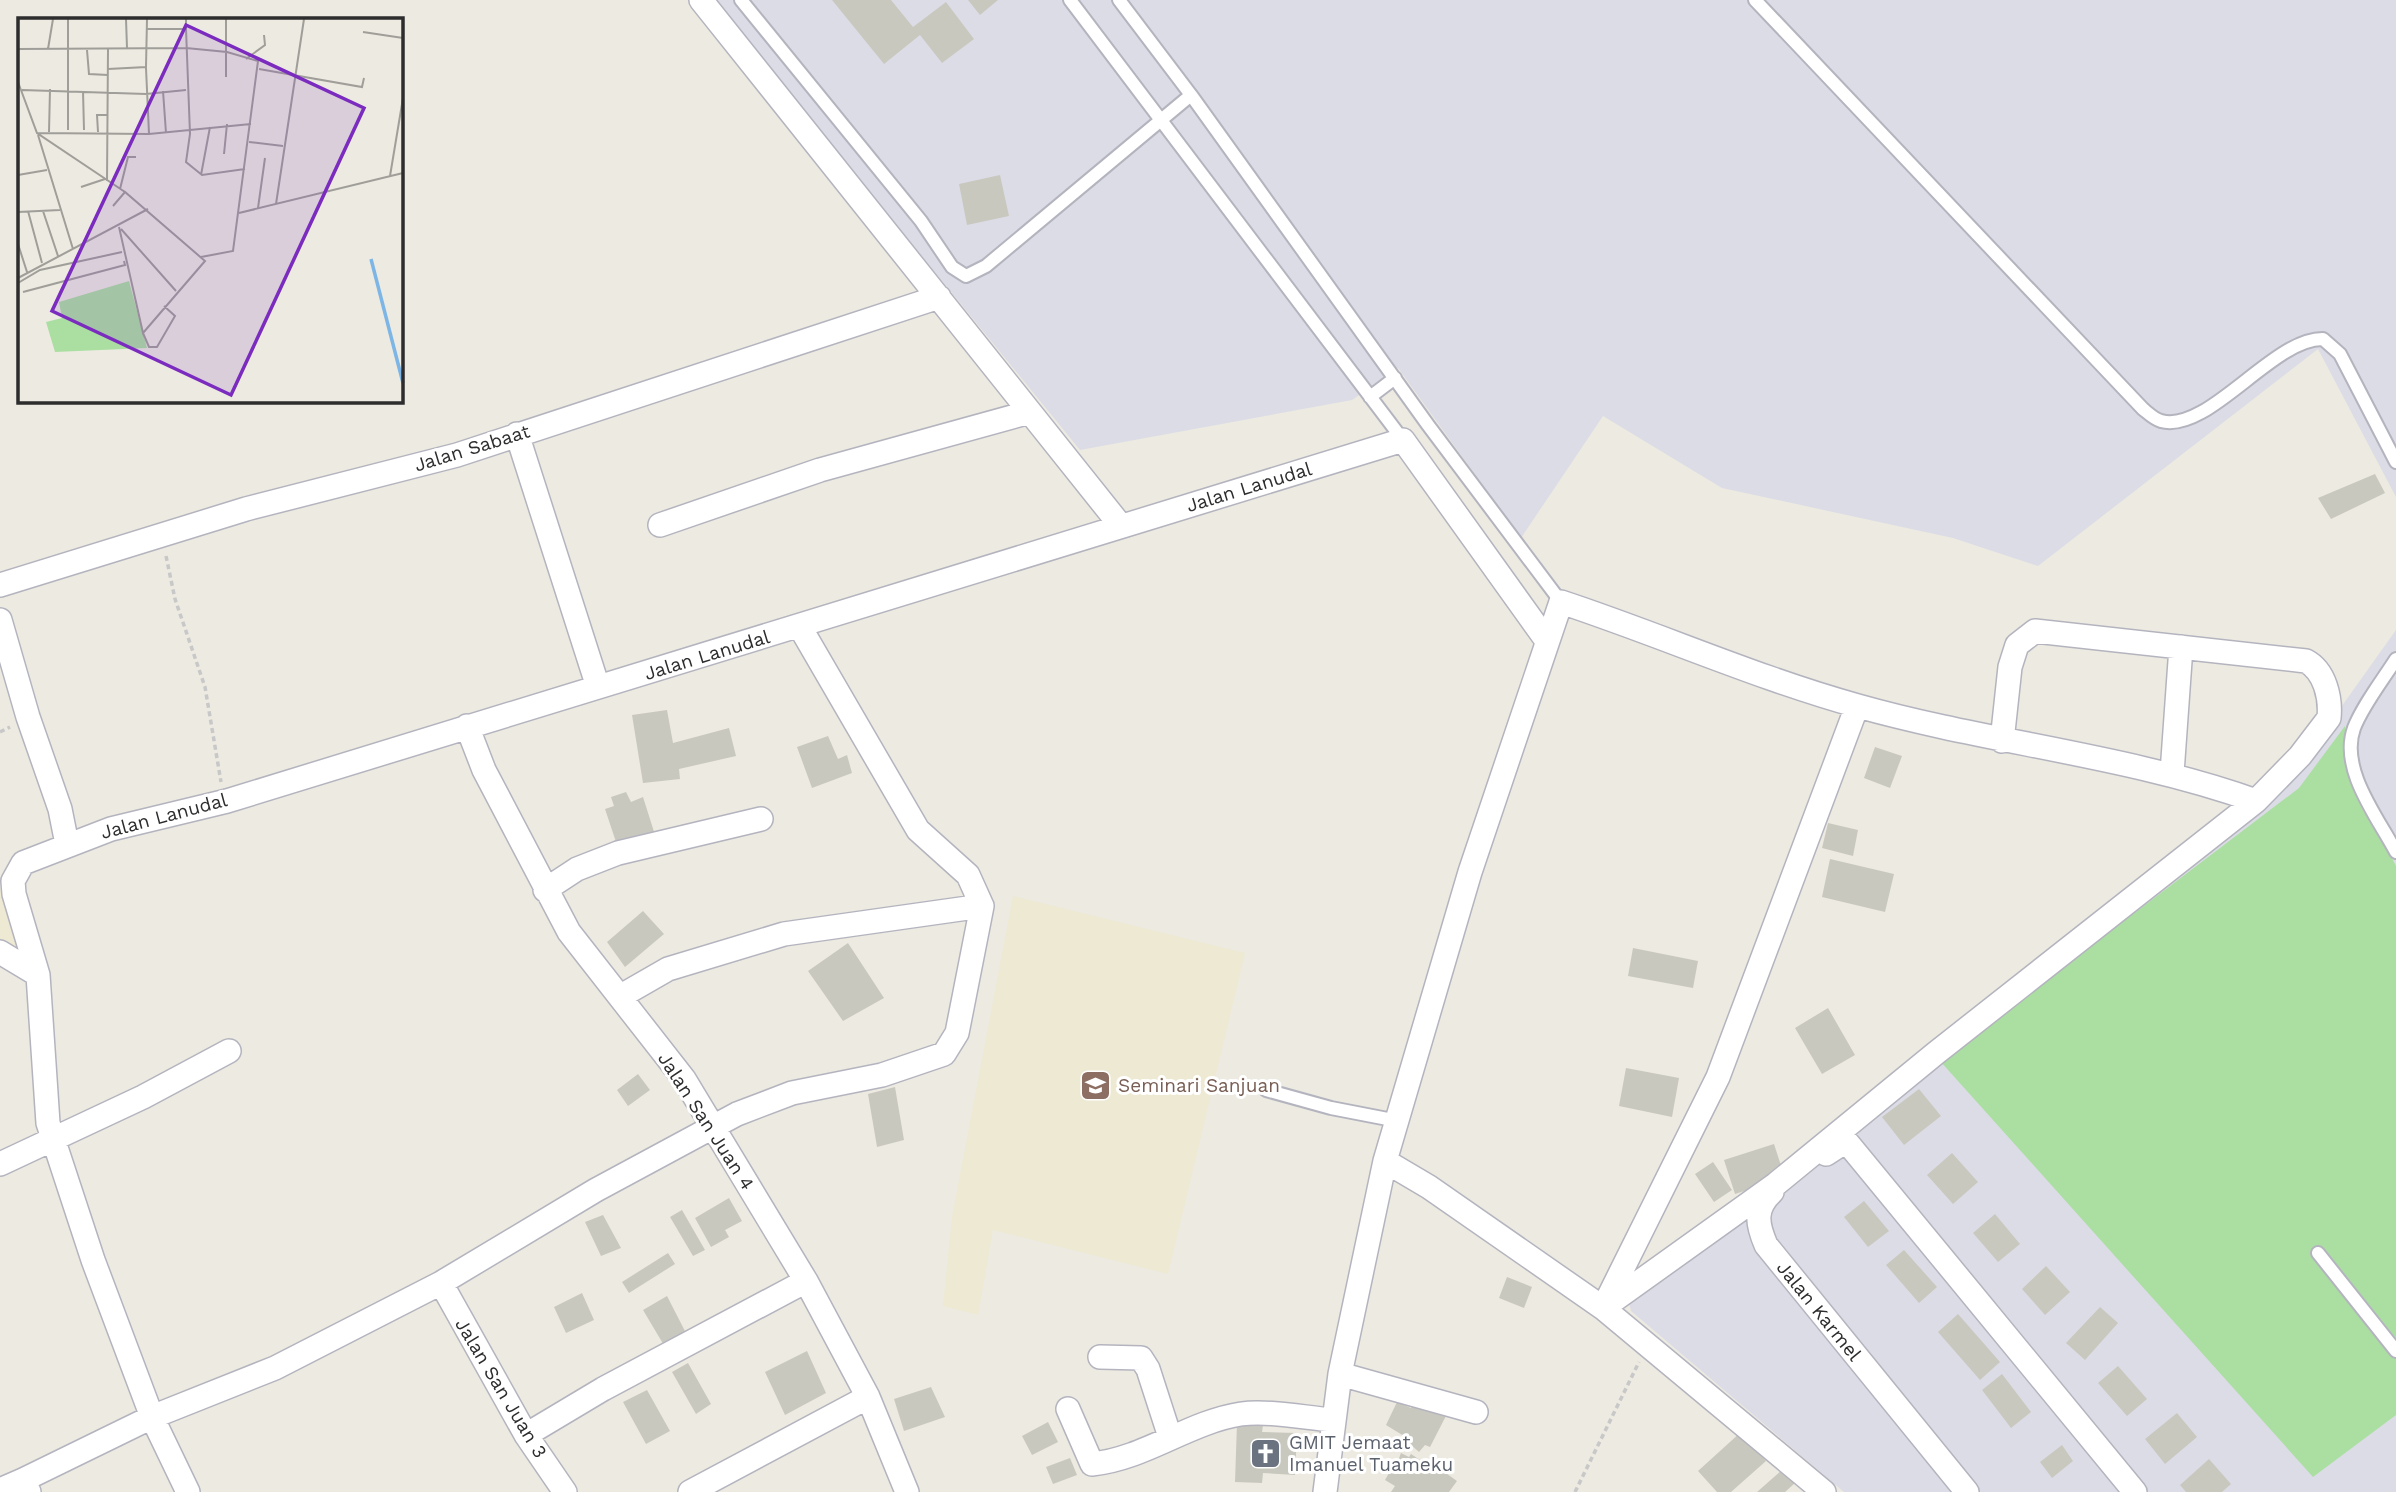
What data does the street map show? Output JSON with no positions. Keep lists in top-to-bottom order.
{
  "streets": {
    "street": [
      "Jalan Sabaat",
      "Jalan Lanudal",
      "Jalan San Juan 4",
      "Jalan Karmel",
      "Jalan San Juan 3"
    ]
  },
  "crossings": [
    ["Jalan Lanudal", "Jalan San Juan 4"]
  ],
  "places": {
    "school or university": ["Seminari Sanjuan"],
    "church": ["GMIT Jemaat Imanuel Tuameku"]
  }
}
